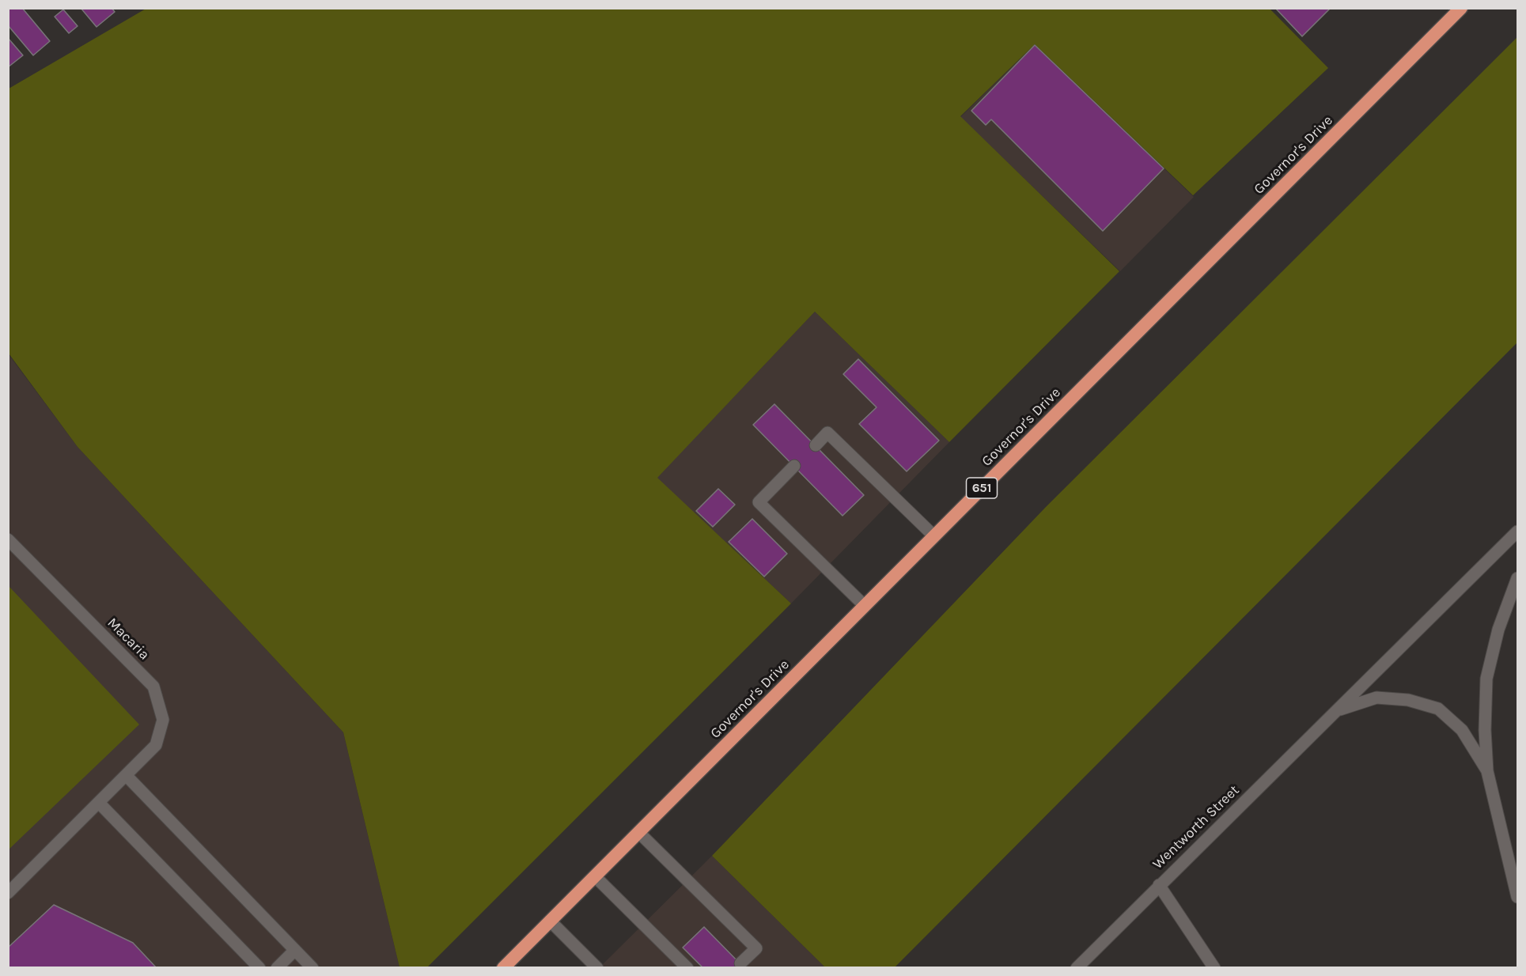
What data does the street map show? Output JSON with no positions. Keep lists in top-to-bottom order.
{
  "streets": {
    "highway": ["Governor's Drive", "651"],
    "street": ["Macaria", "Wentworth Street"]
  }
}
